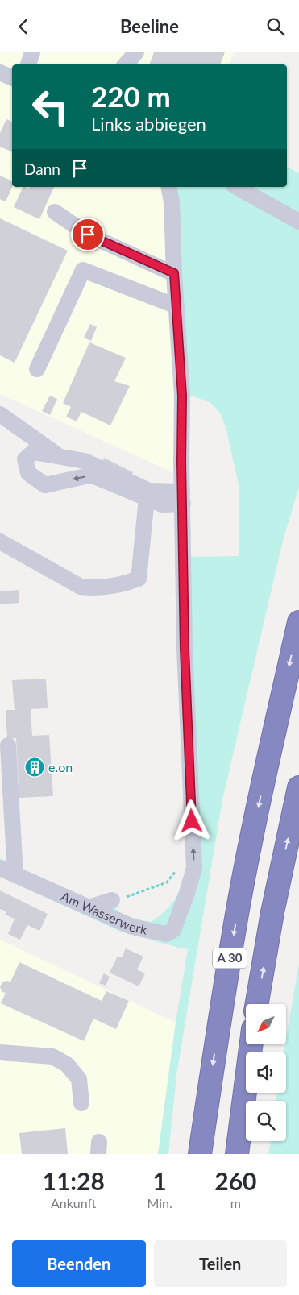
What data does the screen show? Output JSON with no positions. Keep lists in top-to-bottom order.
{
  "streets": {
    "highway": ["A 30"],
    "street": ["Am Wasserwerk"]
  },
  "places": {
    "building": ["e.on"]
  },
  "north": "bottom left",
  "page": {
    "header": "Beeline",
    "turn": ["220 m", "Links abbiegen"],
    "then": "Dann",
    "eta": [
      "11:28",
      "Ankunft",
      "1",
      "Min.",
      "260",
      "m"
    ],
    "buttons": ["Beenden", "Teilen"]
  }
}
